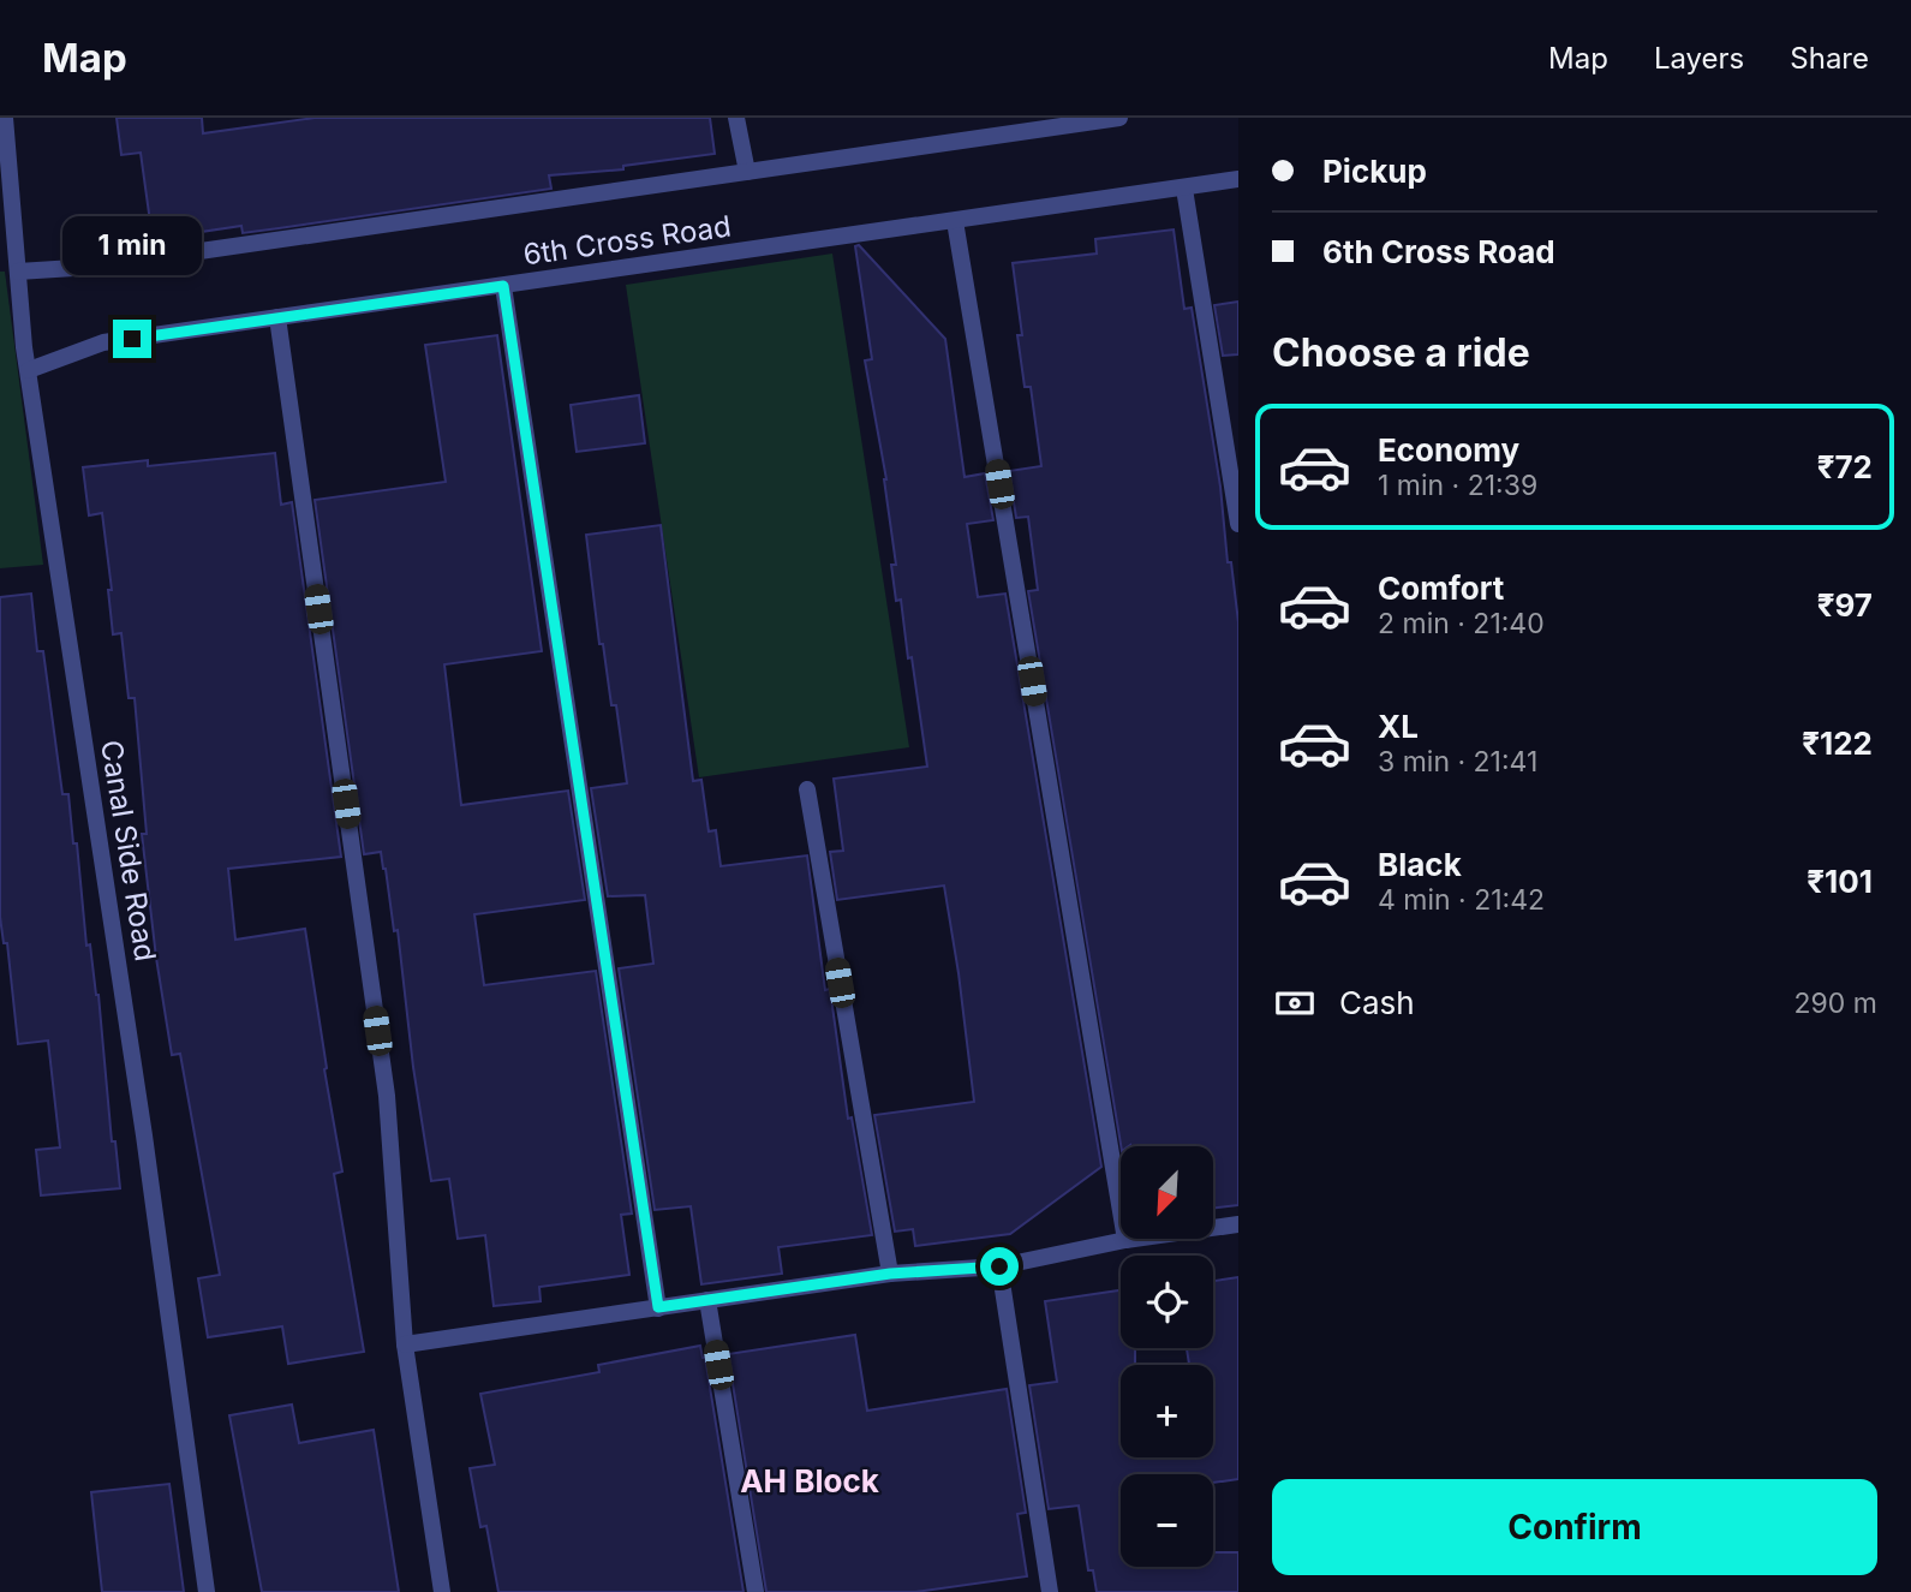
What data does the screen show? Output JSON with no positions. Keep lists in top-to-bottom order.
{
  "streets": {
    "street": ["6th Cross Road", "Canal Side Road"]
  },
  "crossings": [
    ["6th Cross Road", "Canal Side Road"]
  ],
  "districts": ["AH Block"],
  "north": "bottom left",
  "page": {
    "header": "Map",
    "nav": ["Map", "Layers", "Share"],
    "banner": ["Pickup", "6th Cross Road"],
    "bubble": "1 min",
    "heading": "Choose a ride",
    "list": [
      {
        "name": "Economy",
        "note": "1 min · 21:39",
        "value": "₹72"
      },
      {
        "name": "Comfort",
        "note": "2 min · 21:40",
        "value": "₹97"
      },
      {
        "name": "XL",
        "note": "3 min · 21:41",
        "value": "₹122"
      },
      {
        "name": "Black",
        "note": "4 min · 21:42",
        "value": "₹101"
      }
    ],
    "pay": ["Cash", "290 m"],
    "map_buttons": ["+", "−"],
    "buttons": "Confirm"
  }
}
